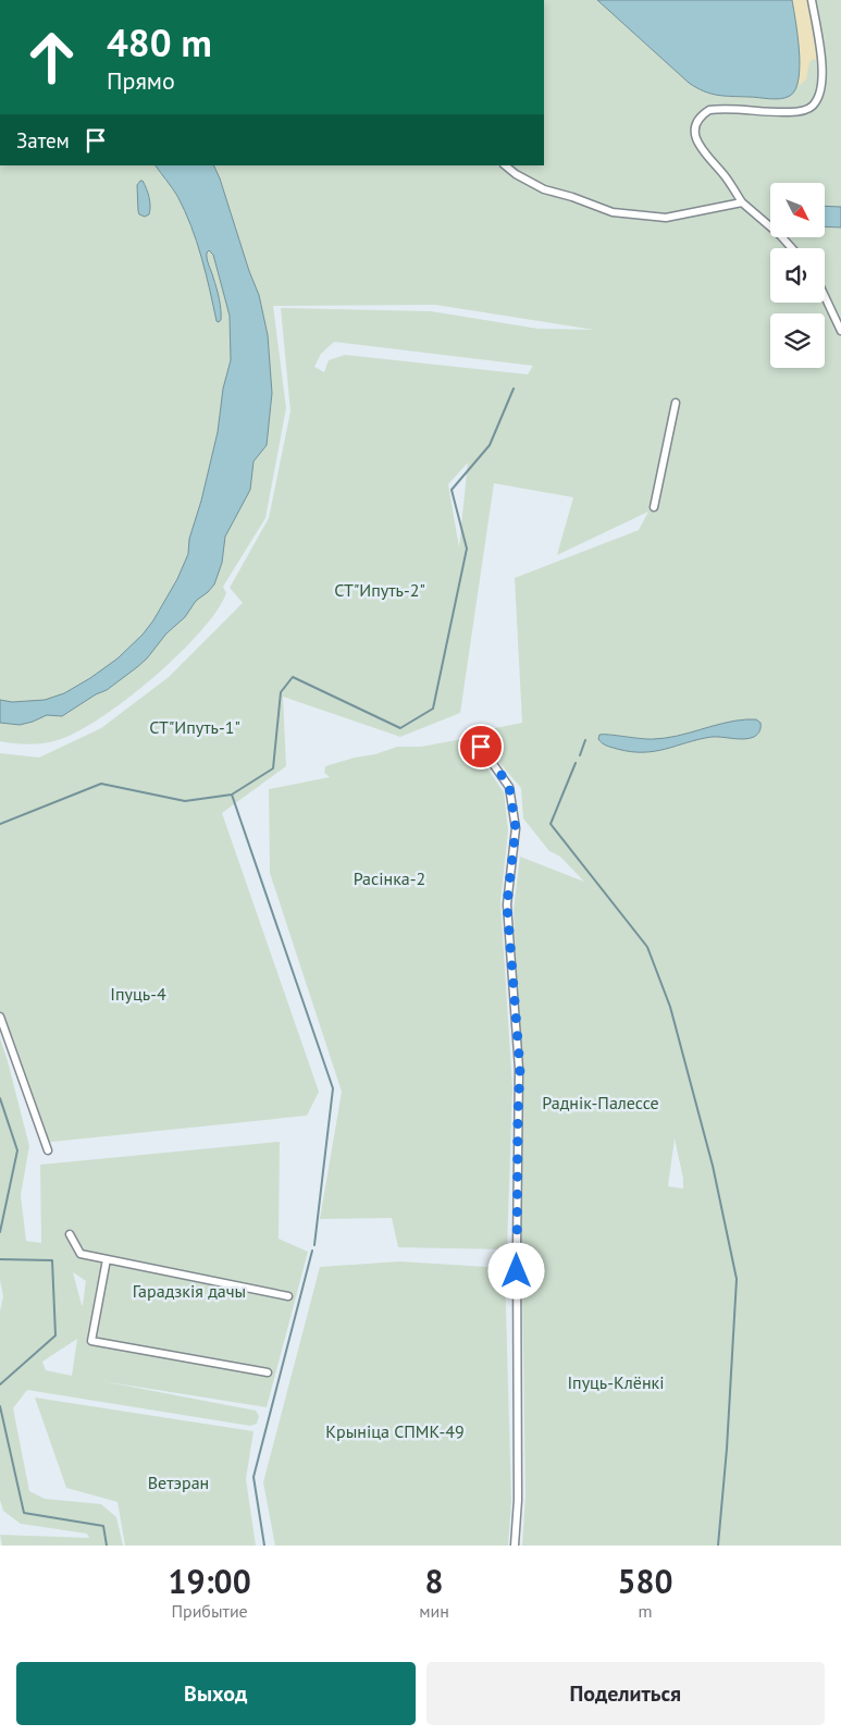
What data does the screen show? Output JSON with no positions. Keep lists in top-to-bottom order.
{
  "parks": [
    "СТ\"Ипуть-2\"",
    "СТ\"Ипуть-1\"",
    "Расінка-2",
    "Іпуць-4",
    "Раднік-Палессе",
    "Гарадзкія дачы",
    "Іпуць-Клёнкі",
    "Крыніца СПМК-49",
    "Ветэран"
  ],
  "north": "bottom right",
  "page": {
    "turn": ["480 m", "Прямо"],
    "then": "Затем",
    "eta": [
      "19:00",
      "Прибытие",
      "8",
      "мин",
      "580",
      "m"
    ],
    "buttons": ["Выход", "Поделиться"]
  }
}
